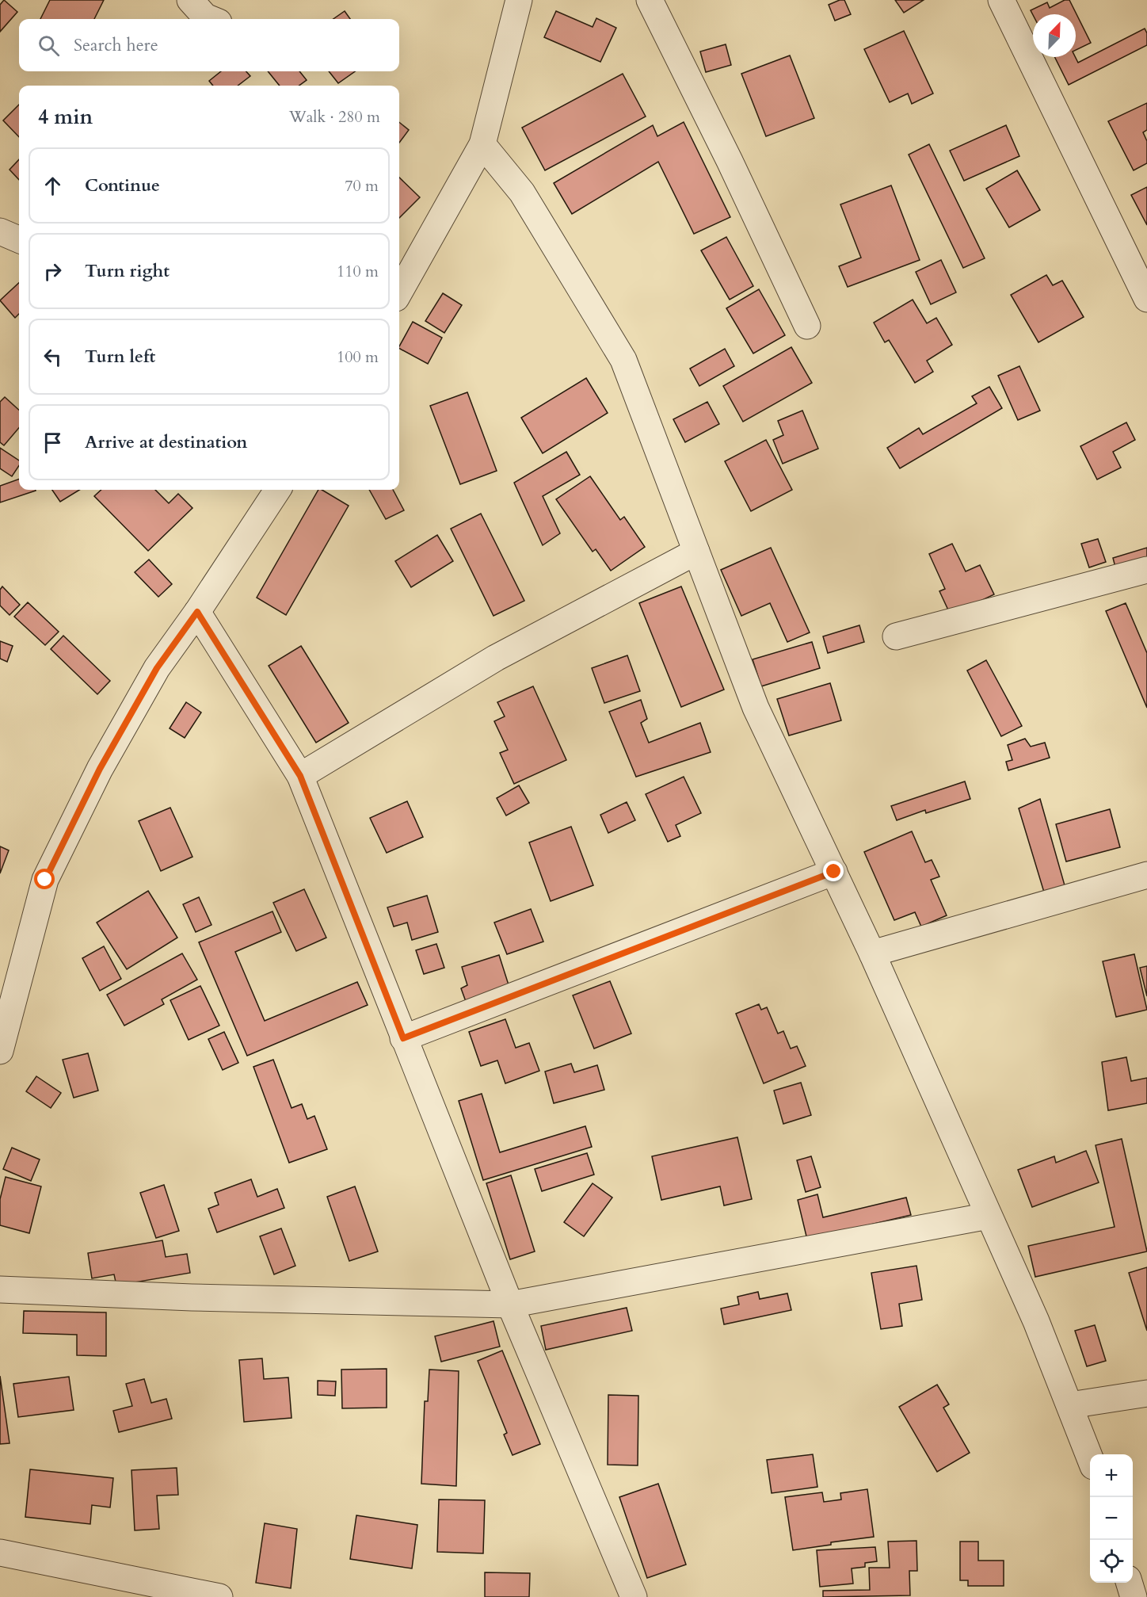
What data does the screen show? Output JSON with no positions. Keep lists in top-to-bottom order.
{
  "north": "top right",
  "page": {
    "search": "Search here",
    "heading": ["4 min", "Walk · 280 m"],
    "list": [
      ["Continue", "70 m"],
      ["Turn right", "110 m"],
      ["Turn left", "100 m"],
      "Arrive at destination"
    ],
    "map_buttons": ["+", "−"]
  }
}
